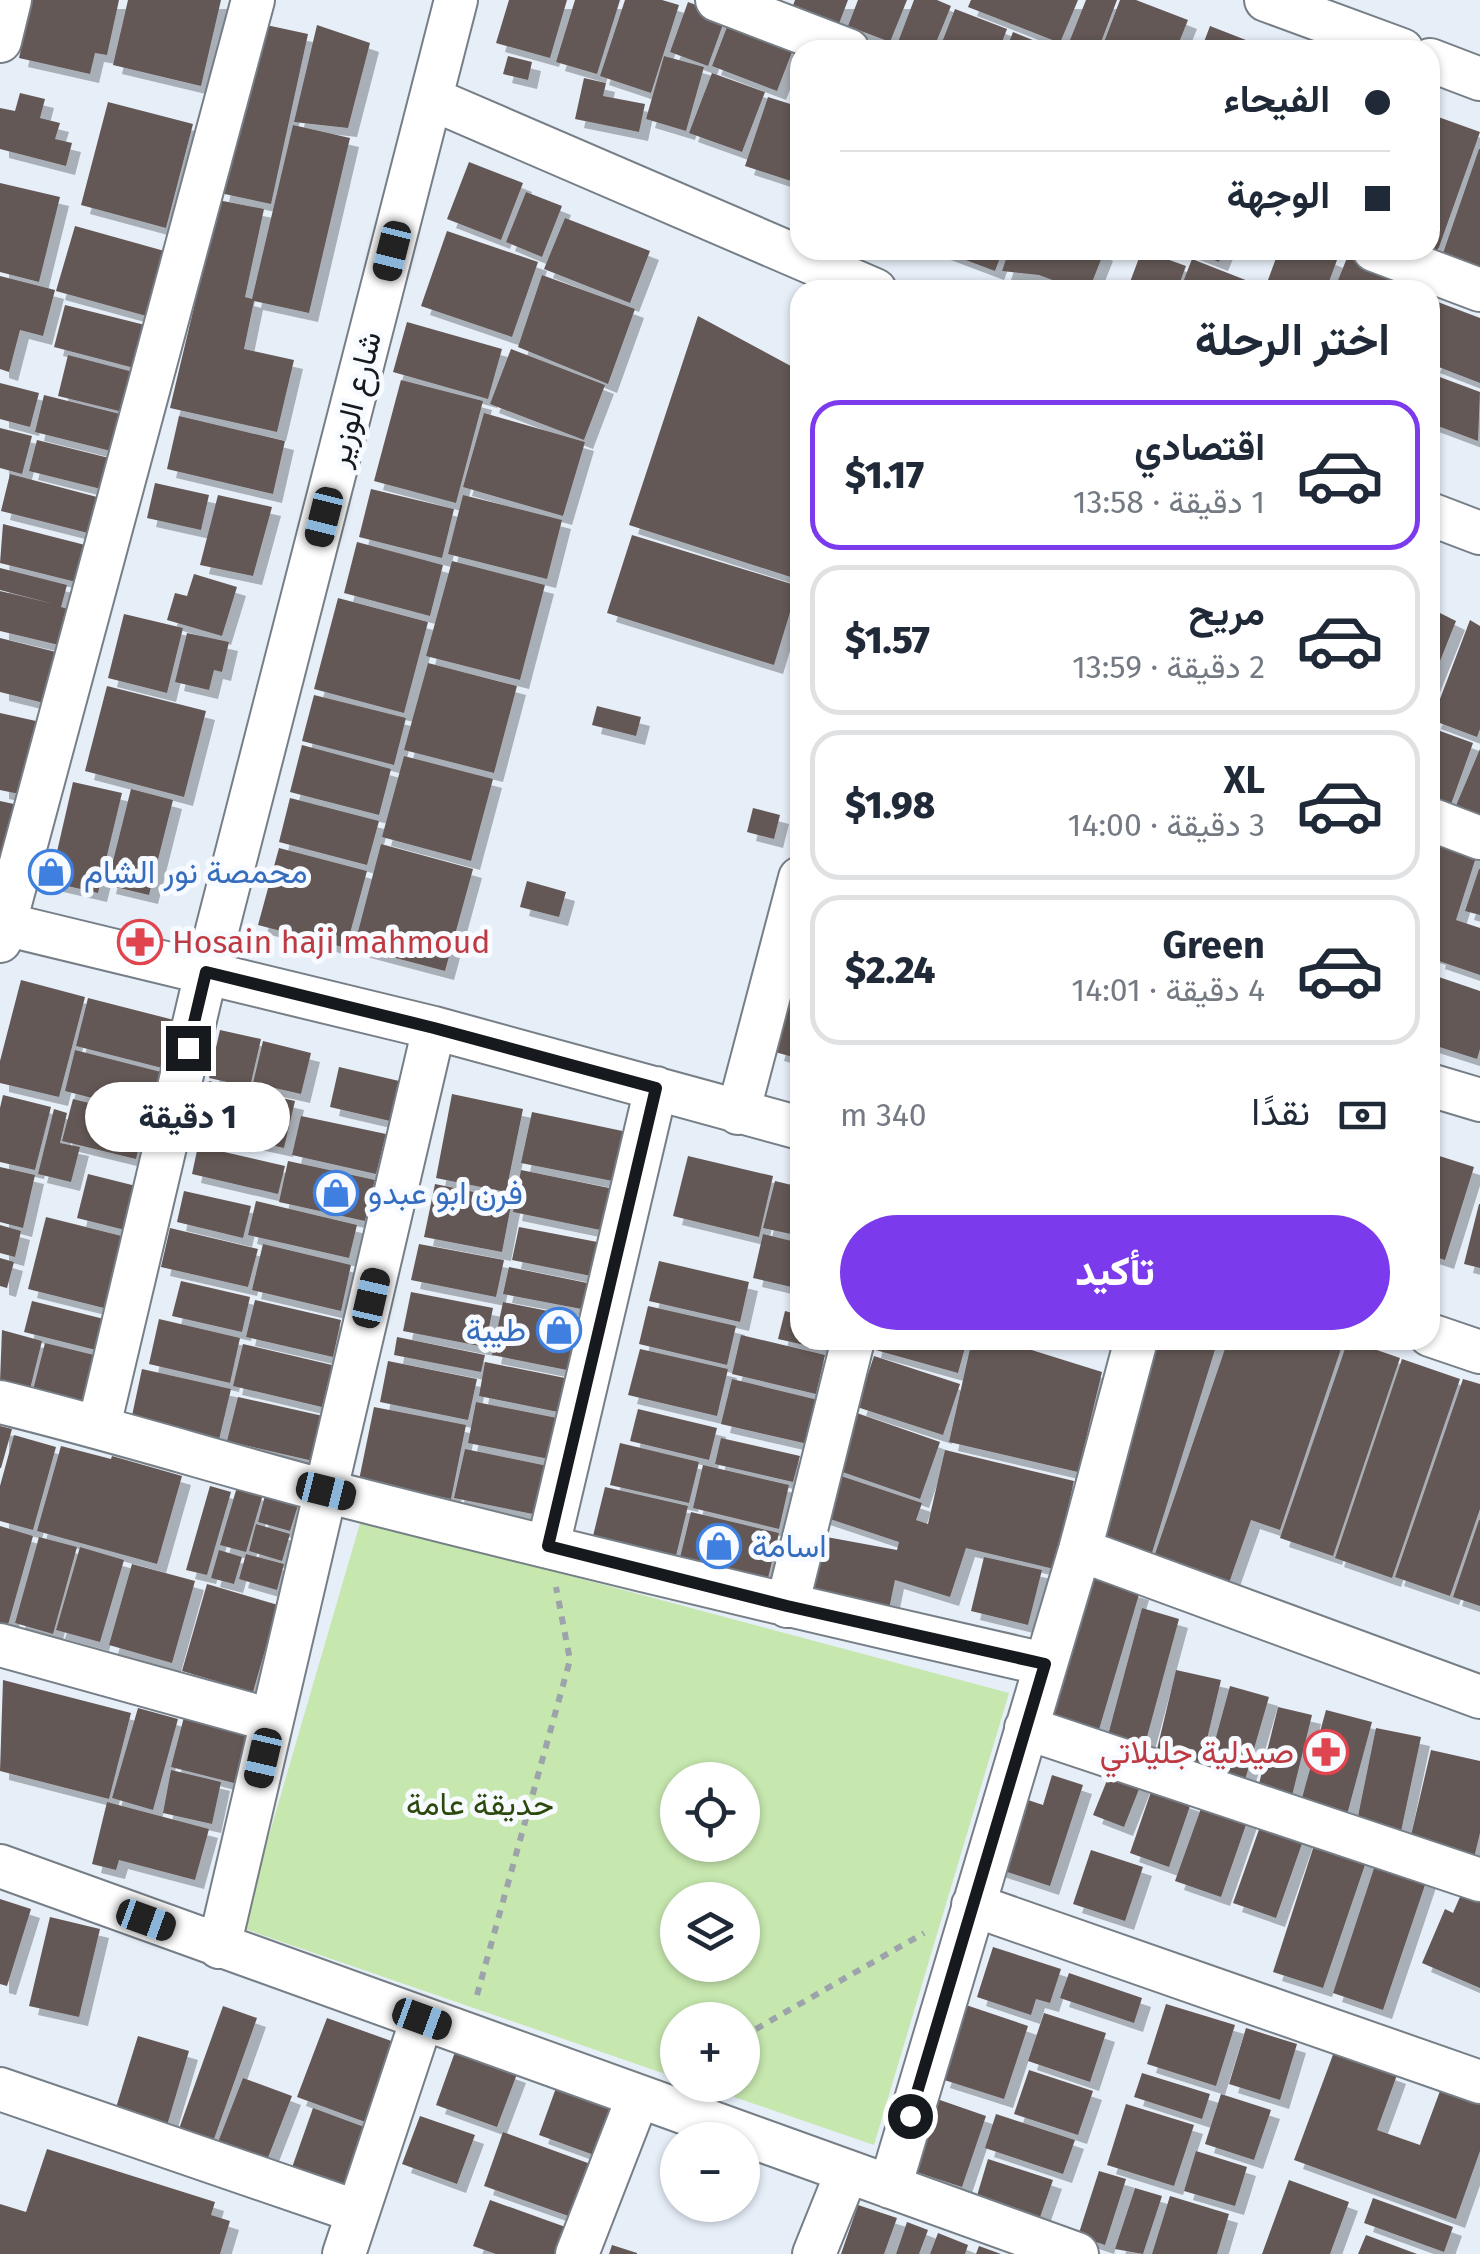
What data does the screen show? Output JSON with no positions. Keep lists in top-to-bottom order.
{
  "streets": {
    "street": ["شارع الوزير"]
  },
  "parks": ["حديقة عامة"],
  "places": {
    "shop": [
      "محمصة نور الشام",
      "فرن ابو عبدو",
      "طيبة",
      "اسامة"
    ],
    "pharmacy": ["Hosain haji mahmoud", "صيدلية جليلاتي"]
  },
  "page": {
    "banner": ["الفيحاء", "الوجهة"],
    "heading": "اختر الرحلة",
    "list": [
      {
        "name": "اقتصادي",
        "note": "1 دقيقة · 13:58",
        "value": "$1.17"
      },
      {
        "name": "مريح",
        "note": "2 دقيقة · 13:59",
        "value": "$1.57"
      },
      {
        "name": "XL",
        "note": "3 دقيقة · 14:00",
        "value": "$1.98"
      },
      {
        "name": "Green",
        "note": "4 دقيقة · 14:01",
        "value": "$2.24"
      }
    ],
    "pay": ["نقدًا", "340 m"],
    "bubble": "1 دقيقة",
    "buttons": "تأكيد",
    "map_buttons": ["+", "−"]
  }
}
